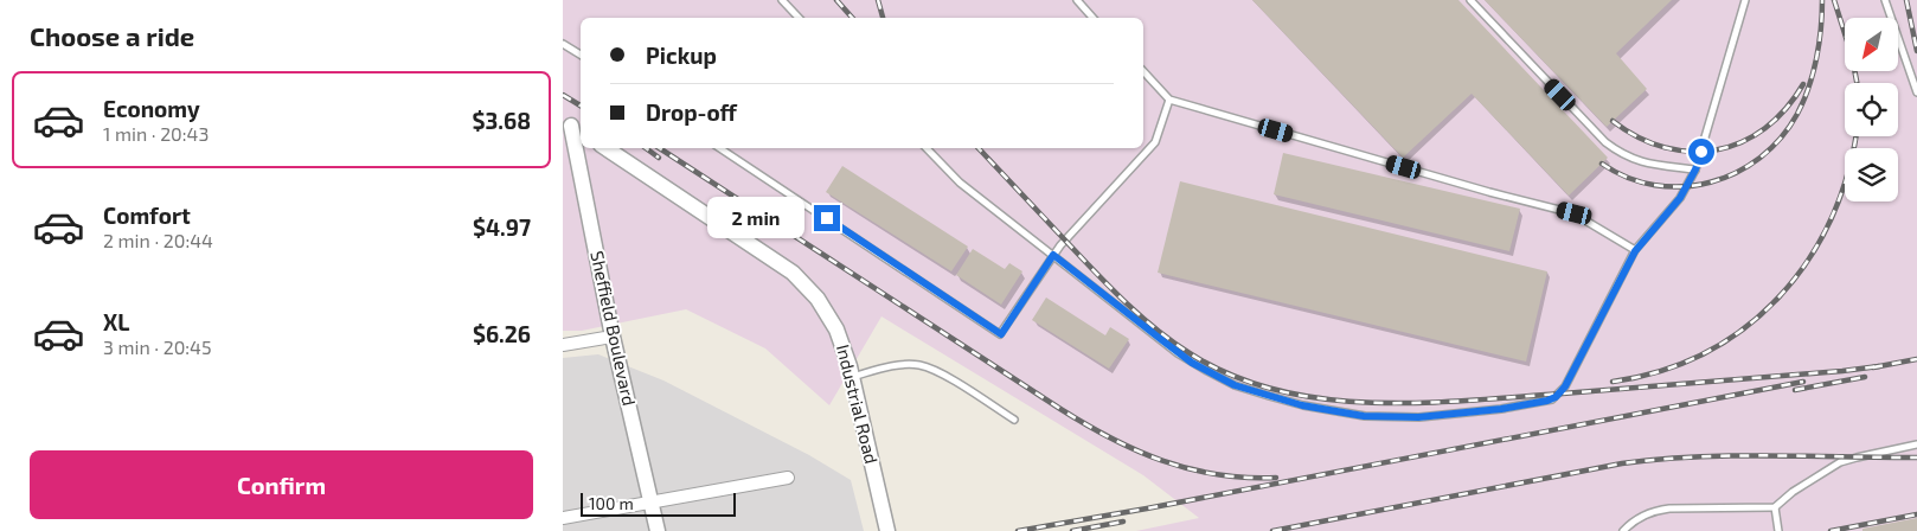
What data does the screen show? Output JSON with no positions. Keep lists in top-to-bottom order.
{
  "streets": {
    "street": ["Sheffield Boulevard", "Industrial Road"]
  },
  "scale_bar": "100 m",
  "north": "bottom left",
  "page": {
    "heading": "Choose a ride",
    "banner": ["Pickup", "Drop-off"],
    "list": [
      {
        "name": "Economy",
        "note": "1 min · 20:43",
        "value": "$3.68"
      },
      {
        "name": "Comfort",
        "note": "2 min · 20:44",
        "value": "$4.97"
      },
      {
        "name": "XL",
        "note": "3 min · 20:45",
        "value": "$6.26"
      }
    ],
    "bubble": "2 min",
    "buttons": "Confirm",
    "scale": "100 m"
  }
}
